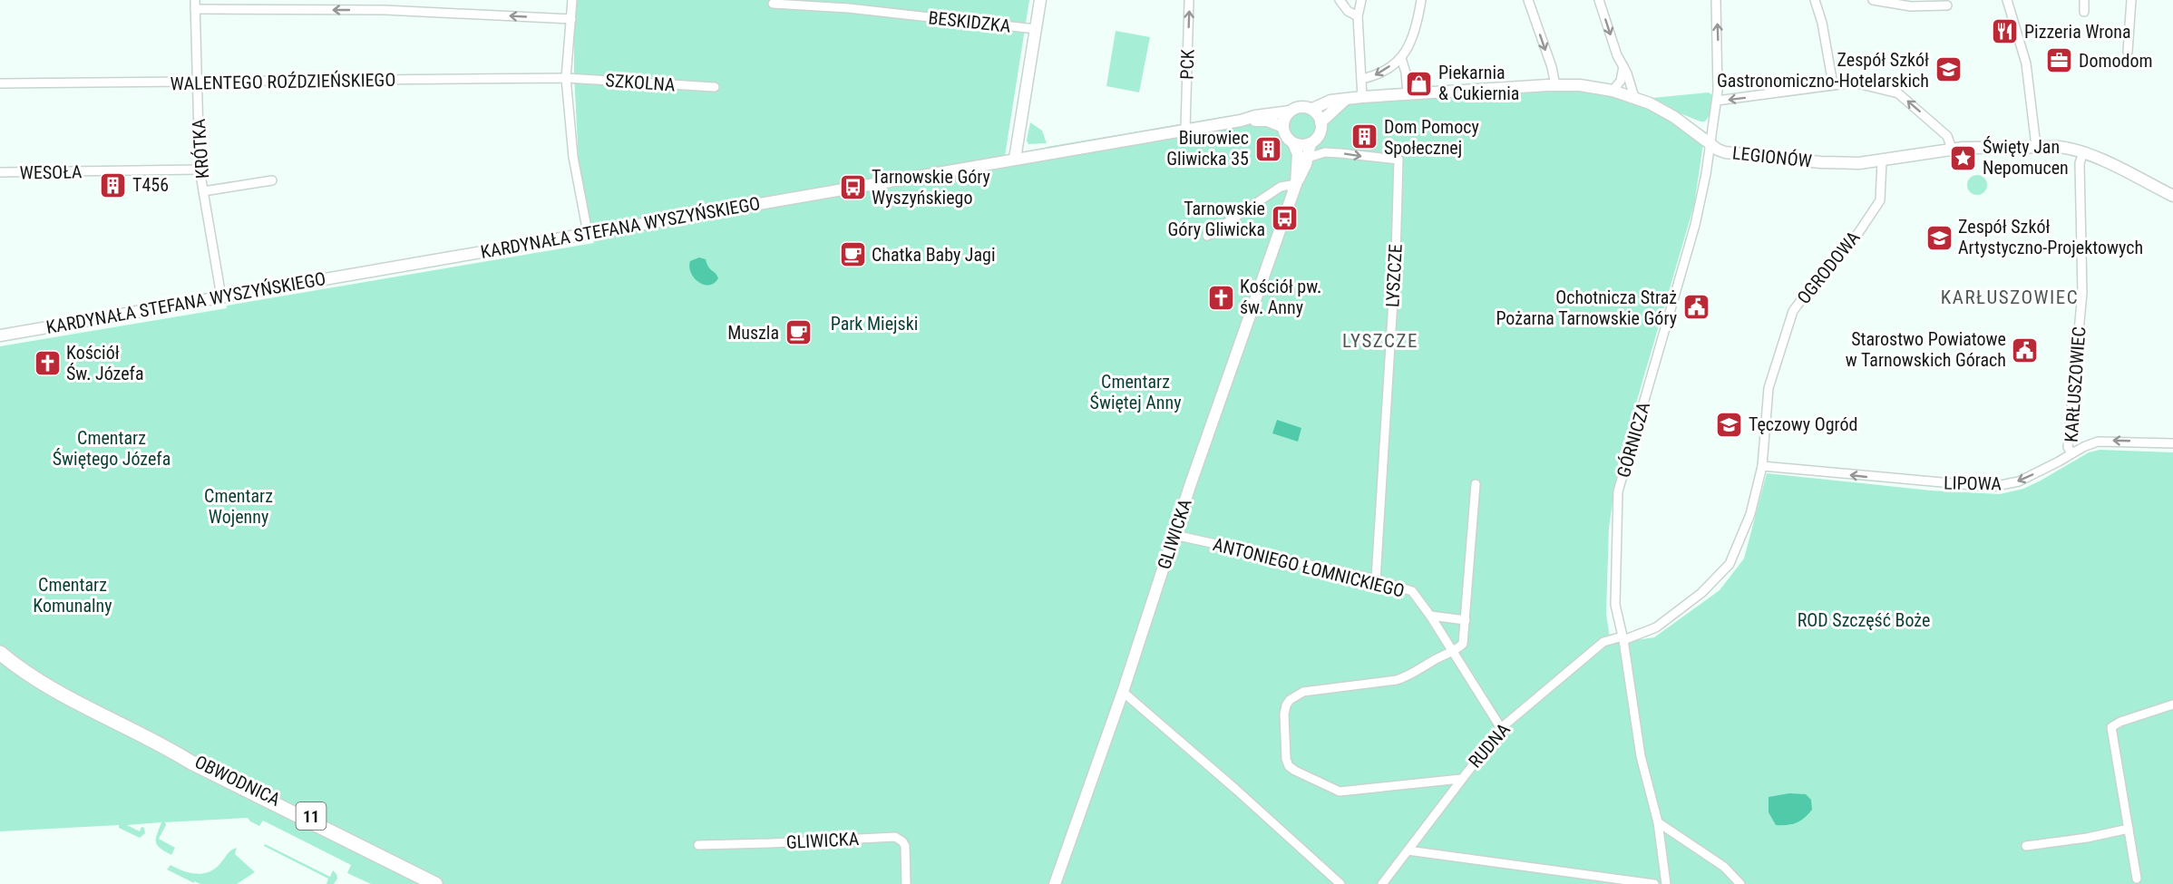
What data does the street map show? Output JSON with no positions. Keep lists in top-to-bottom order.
{
  "streets": {
    "highway": ["OBWODNICA", "11"],
    "street": [
      "BESKIDZKA",
      "PCK",
      "WALENTEGO ROŹDZIEŃSKIEGO",
      "SZKOLNA",
      "KRÓTKA",
      "LEGIONÓW",
      "WESOŁA",
      "KARDYNAŁA STEFANA WYSZYŃSKIEGO",
      "OGRODOWA",
      "LYSZCZE",
      "KARŁUSZOWIEC",
      "GÓRNICZA",
      "LIPOWA",
      "GLIWICKA",
      "ANTONIEGO ŁOMNICKIEGO",
      "RUDNA"
    ]
  },
  "crossings": [
    ["PCK", "KARDYNAŁA STEFANA WYSZYŃSKIEGO"],
    ["WALENTEGO ROŹDZIEŃSKIEGO", "SZKOLNA"],
    ["WALENTEGO ROŹDZIEŃSKIEGO", "KRÓTKA"],
    ["KRÓTKA", "WESOŁA"],
    ["KRÓTKA", "KARDYNAŁA STEFANA WYSZYŃSKIEGO"],
    ["LEGIONÓW", "KARDYNAŁA STEFANA WYSZYŃSKIEGO"],
    ["LEGIONÓW", "OGRODOWA"],
    ["LEGIONÓW", "KARŁUSZOWIEC"],
    ["LEGIONÓW", "GÓRNICZA"],
    ["LEGIONÓW", "GLIWICKA"],
    ["KARDYNAŁA STEFANA WYSZYŃSKIEGO", "GLIWICKA"],
    ["OGRODOWA", "GÓRNICZA"],
    ["OGRODOWA", "LIPOWA"],
    ["OGRODOWA", "RUDNA"],
    ["LYSZCZE", "GLIWICKA"],
    ["LYSZCZE", "ANTONIEGO ŁOMNICKIEGO"],
    ["KARŁUSZOWIEC", "LIPOWA"],
    ["GÓRNICZA", "RUDNA"],
    ["GLIWICKA", "ANTONIEGO ŁOMNICKIEGO"],
    ["ANTONIEGO ŁOMNICKIEGO", "RUDNA"]
  ],
  "one_way": ["PCK", "LYSZCZE", "LIPOWA"],
  "districts": ["KARŁUSZOWIEC", "LYSZCZE"],
  "parks": [
    "Park Miejski",
    "Cmentarz Świętej Anny",
    "Cmentarz Świętego Józefa",
    "Cmentarz Wojenny",
    "Cmentarz Komunalny",
    "ROD Szczęść Boże"
  ],
  "places": {
    "restaurant": ["Pizzeria Wrona"],
    "office": ["Domodom"],
    "school or university": ["Zespół Szkół Gastronomiczno-Hotelarskich", "Zespół Szkół Artystyczno-Projektowych", "Tęczowy Ogród"],
    "shop": ["Piekarnia & Cukiernia"],
    "building": ["Dom Pomocy Społecznej", "Biurowiec Gliwicka 35", "T456"],
    "place": ["Święty Jan Nepomucen"],
    "bus stop": ["Tarnowskie Góry Wyszyńskiego", "Tarnowskie Góry Gliwicka"],
    "cafe": ["Chatka Baby Jagi", "Muszla"],
    "church": ["Kościół pw. św. Anny", "Kościół Św. Józefa"],
    "public building": ["Ochotnicza Straż Pożarna Tarnowskie Góry", "Starostwo Powiatowe w Tarnowskich Górach"]
  }
}
